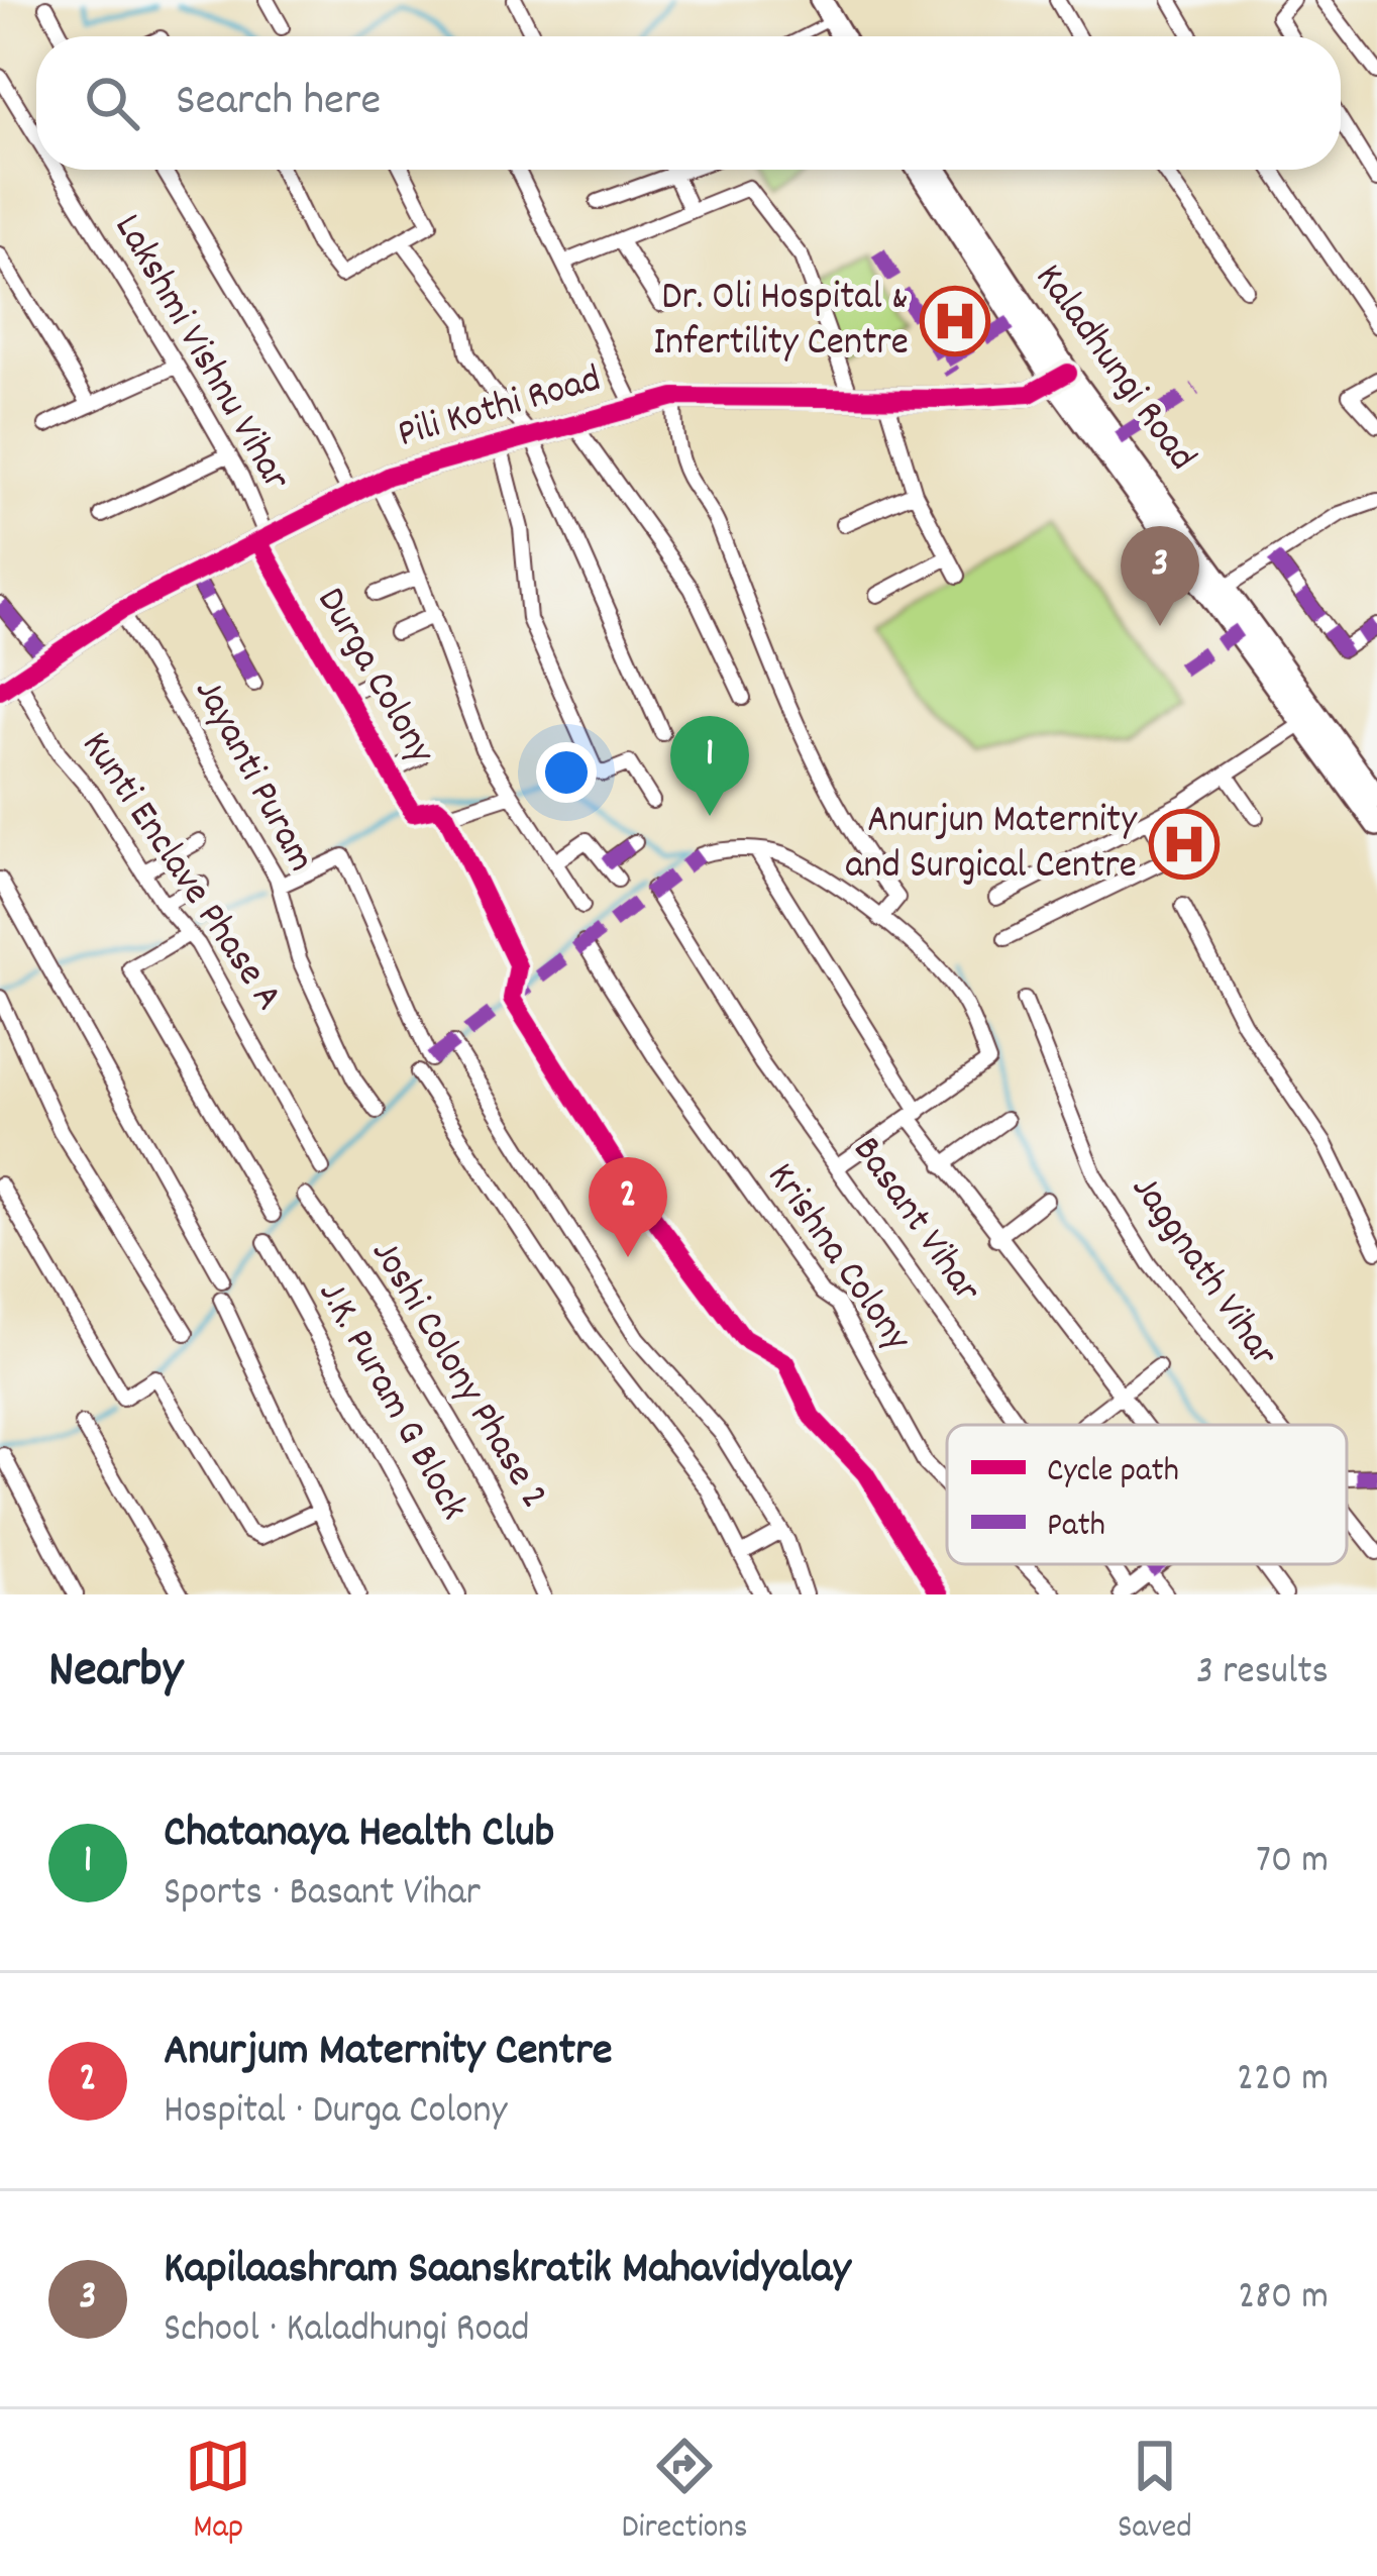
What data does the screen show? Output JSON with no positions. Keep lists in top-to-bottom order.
{
  "streets": {
    "main road": ["Kaladhungi Road", "Pili Kothi Road"],
    "street": [
      "Lakshmi Vishnu Vihar",
      "Durga Colony",
      "Jayanti Puram",
      "Kunti Enclave Phase A",
      "Basant Vihar",
      "Krishna Colony",
      "Jaggnath Vihar",
      "Joshi Colony Phase 2",
      "J.K. Puram G Block"
    ]
  },
  "crossings": [
    ["Lakshmi Vishnu Vihar", "Pili Kothi Road"],
    ["Lakshmi Vishnu Vihar", "Durga Colony"],
    ["Kaladhungi Road", "Pili Kothi Road"],
    ["Pili Kothi Road", "Durga Colony"],
    ["Pili Kothi Road", "Jayanti Puram"],
    ["Pili Kothi Road", "Kunti Enclave Phase A"]
  ],
  "places": {
    "hospital": ["Dr. Oli Hospital & Infertility Centre", "Anurjun Maternity and Surgical Centre"]
  },
  "legend": ["Cycle path", "Path"],
  "page": {
    "search": "Search here",
    "pins": ["3", "1", "2"],
    "heading": ["Nearby", "3 results"],
    "list": [
      {
        "mark": "1",
        "name": "Chatanaya Health Club",
        "note": "Sports · Basant Vihar",
        "value": "70 m"
      },
      {
        "mark": "2",
        "name": "Anurjum Maternity Centre",
        "note": "Hospital · Durga Colony",
        "value": "220 m"
      },
      {
        "mark": "3",
        "name": "Kapilaashram Saanskratik Mahavidyalay",
        "note": "School · Kaladhungi Road",
        "value": "280 m"
      }
    ],
    "nav": ["Map", "Directions", "Saved"]
  }
}
